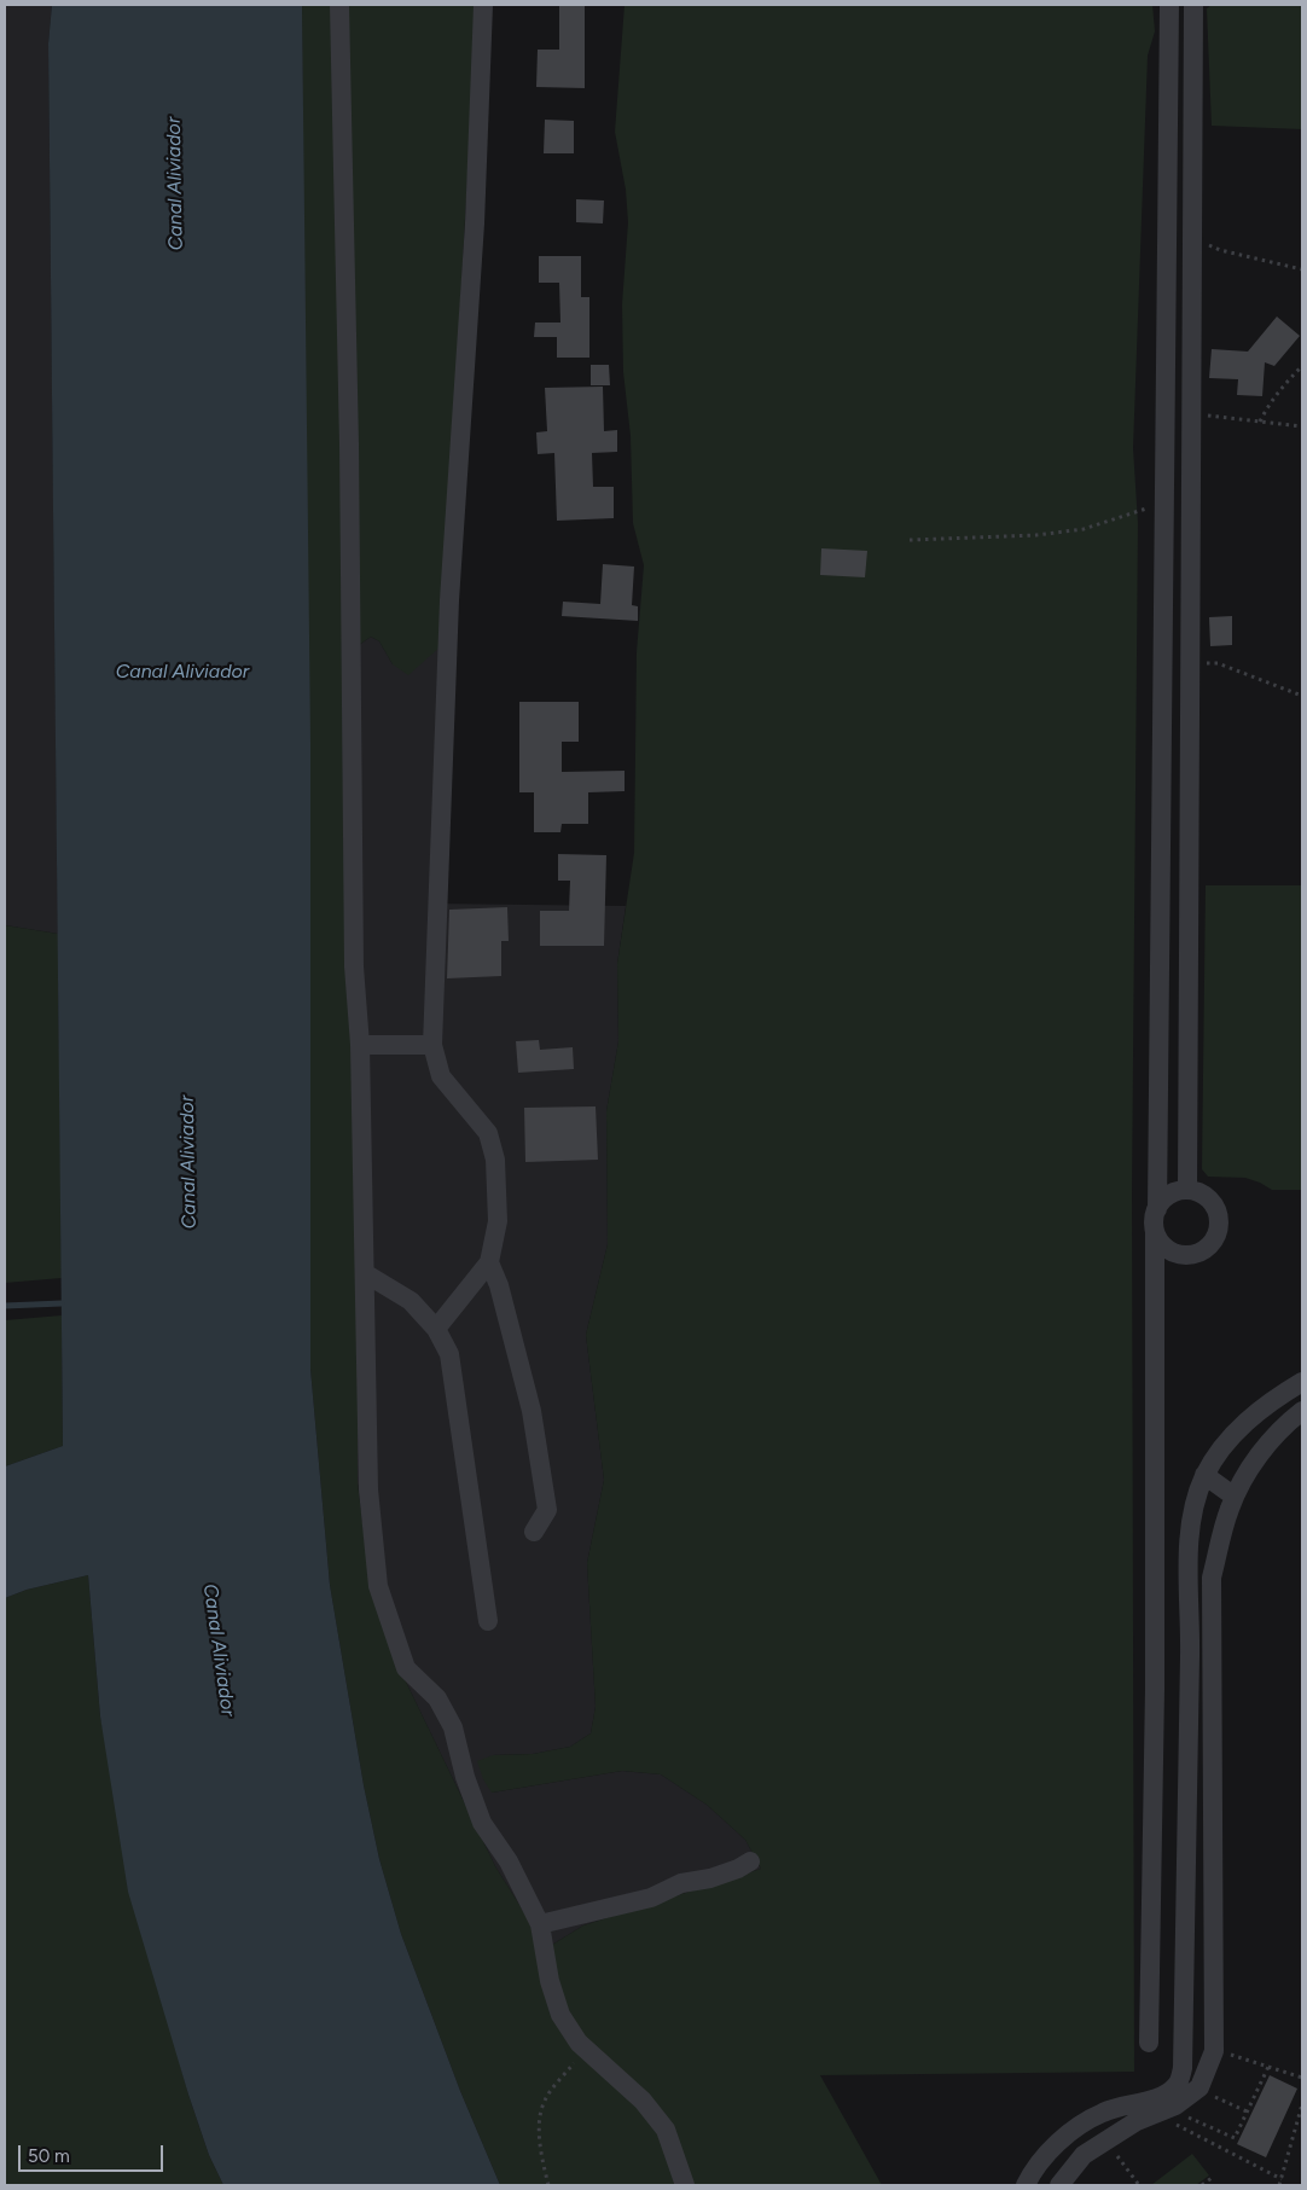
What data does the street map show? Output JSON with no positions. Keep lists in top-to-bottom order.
{
  "water": ["Canal Aliviador"],
  "scale_bar": "50 m"
}
